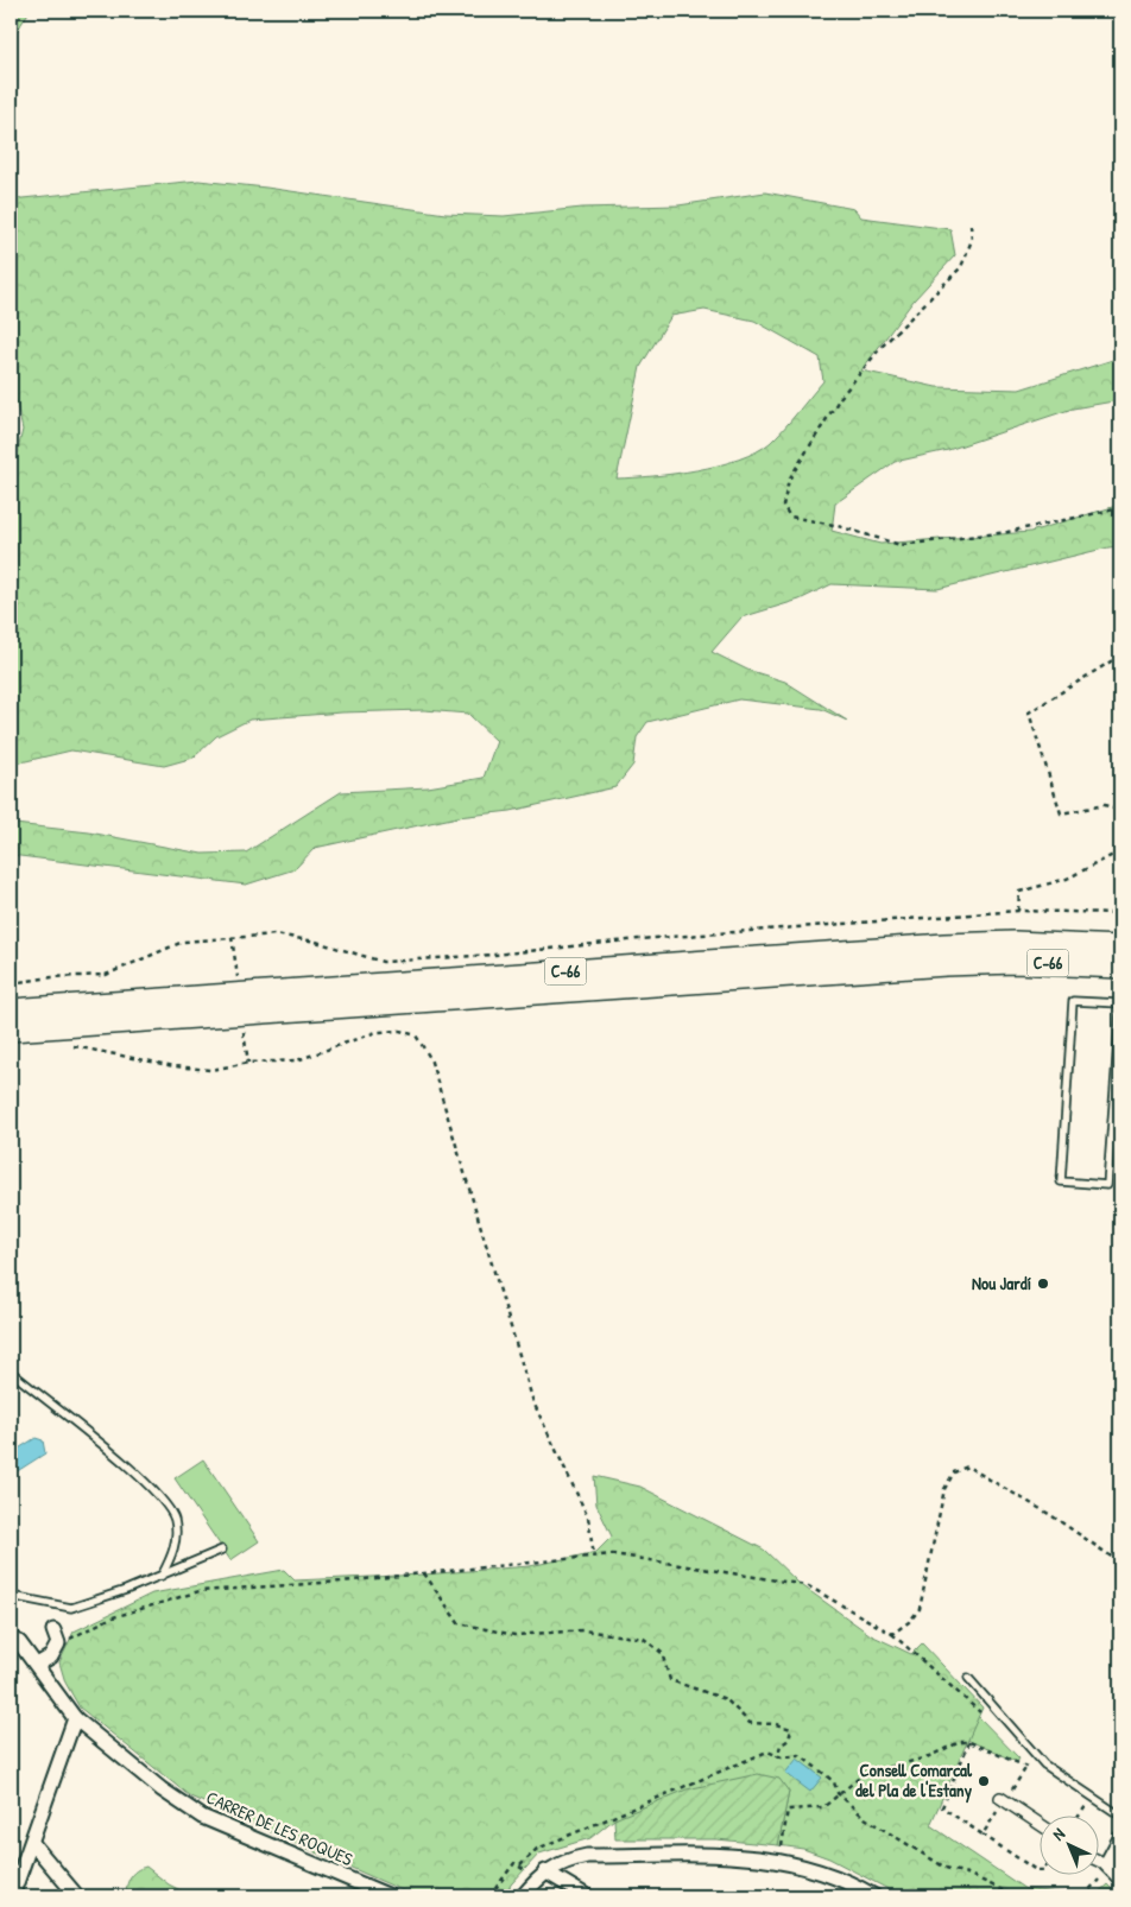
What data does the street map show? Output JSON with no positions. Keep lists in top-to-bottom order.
{
  "streets": {
    "highway": ["C-66"],
    "street": ["CARRER DE LES ROQUES"]
  },
  "places": ["Nou Jardí", "Consell Comarcal del Pla de l'Estany"],
  "north": "top left"
}
